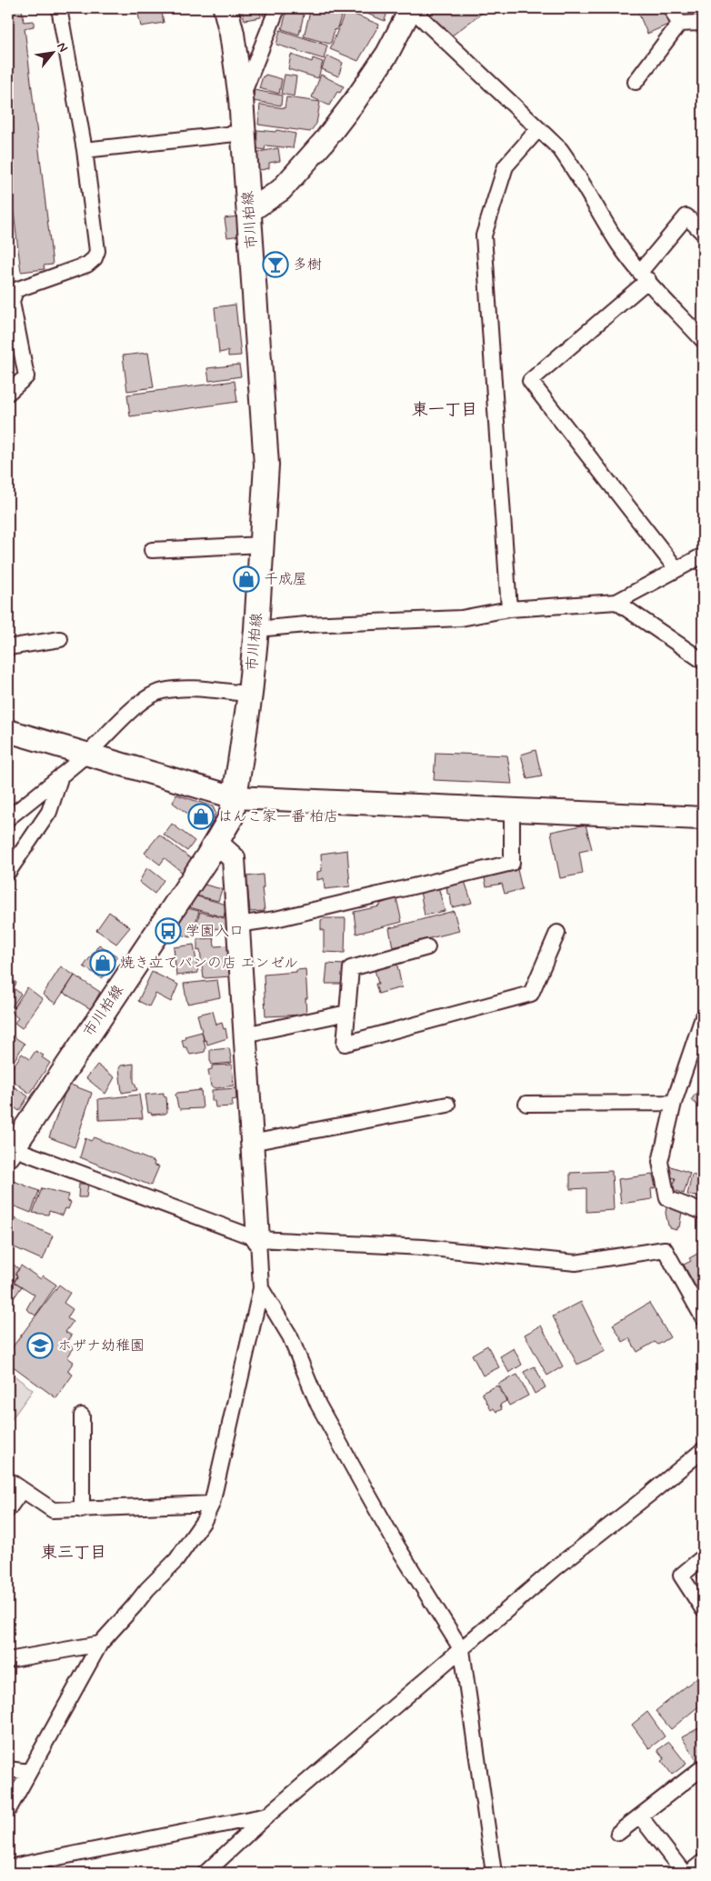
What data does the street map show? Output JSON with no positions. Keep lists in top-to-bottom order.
{
  "streets": {
    "main road": ["市川柏線"]
  },
  "districts": ["東一丁目", "東三丁目"],
  "places": {
    "bar": ["多樹"],
    "shop": ["千成屋", "はんこ家一番 柏店", "焼き立てパンの店 エンゼル"],
    "bus stop": ["学園入口"],
    "school or university": ["ホザナ幼稚園"]
  },
  "north": "top right"
}
